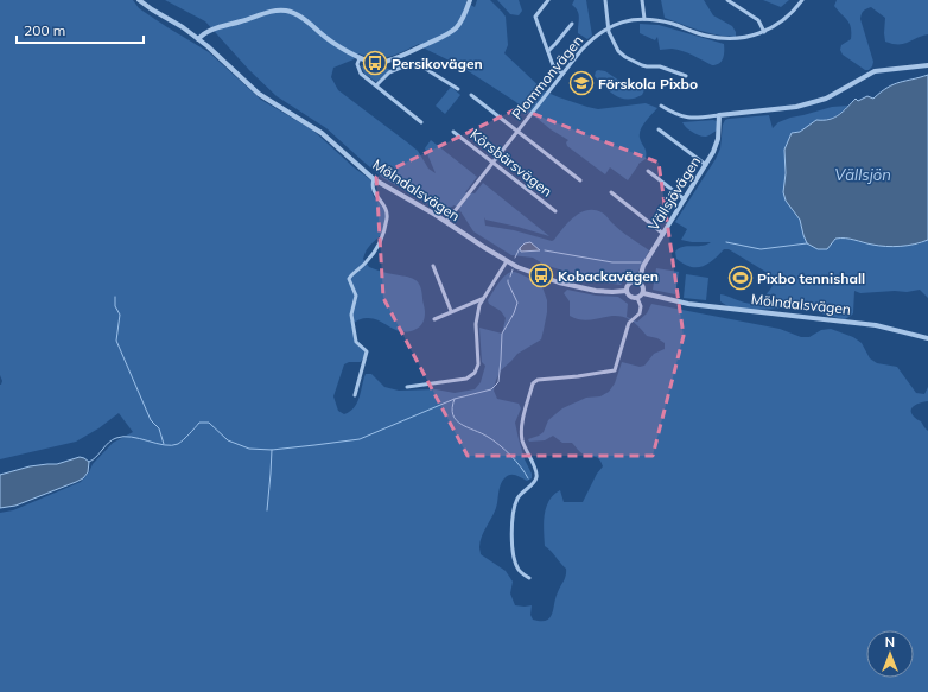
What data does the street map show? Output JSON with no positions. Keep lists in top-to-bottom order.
{
  "streets": {
    "street": [
      "Plommonvägen",
      "Körsbärsvägen",
      "Mölndalsvägen",
      "Vällsjövägen"
    ]
  },
  "crossings": [
    ["Plommonvägen", "Körsbärsvägen"],
    ["Plommonvägen", "Mölndalsvägen"],
    ["Mölndalsvägen", "Vällsjövägen"]
  ],
  "water": ["Vällsjön"],
  "places": {
    "bus stop": ["Persikovägen", "Kobackavägen"],
    "school or university": ["Förskola Pixbo"],
    "sports": ["Pixbo tennishall"]
  },
  "scale_bar": "200 m",
  "north": "top"
}
